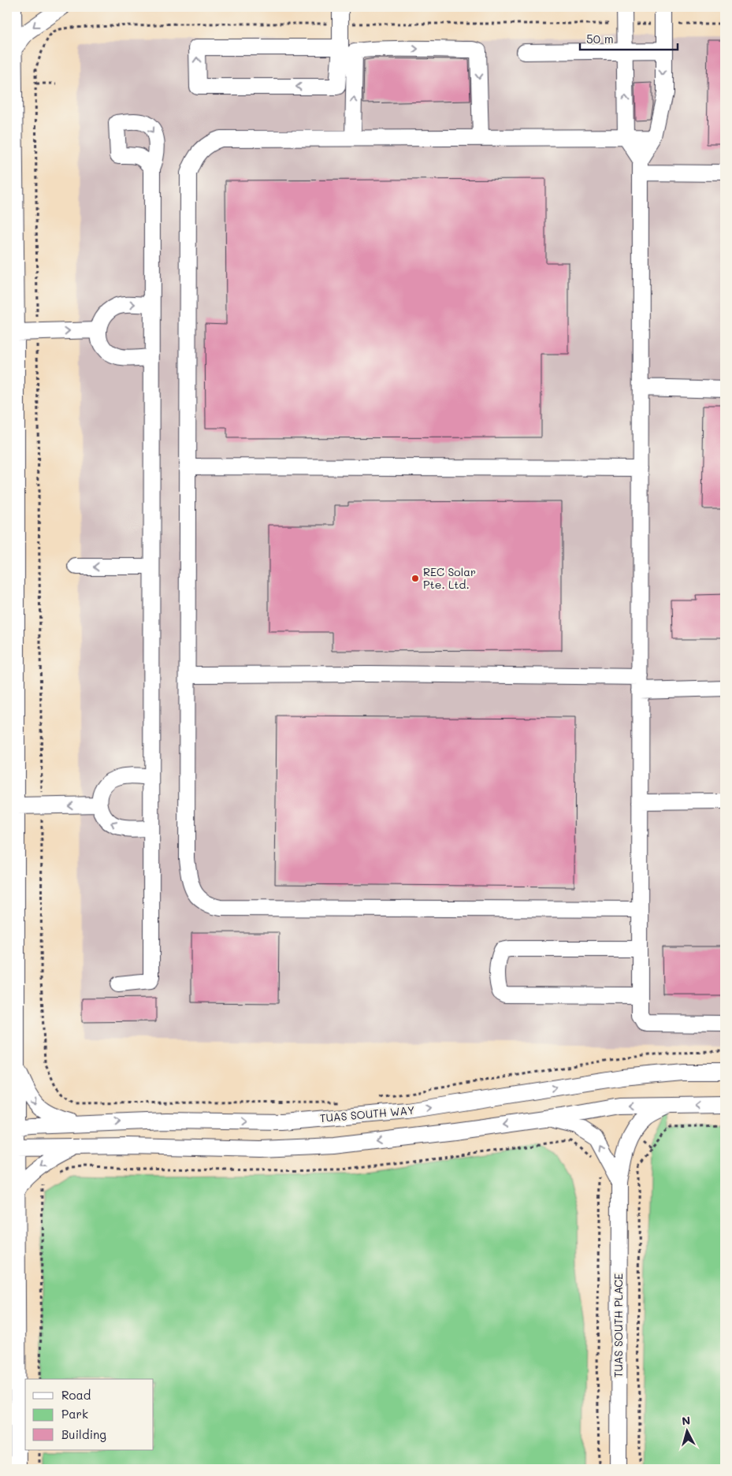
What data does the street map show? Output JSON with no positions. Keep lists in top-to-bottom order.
{
  "streets": {
    "street": ["TUAS SOUTH WAY", "TUAS SOUTH PLACE"]
  },
  "places": ["REC Solar Pte. Ltd."],
  "legend": ["Road", "Park", "Building"],
  "scale_bar": "50 m",
  "north": "top"
}
